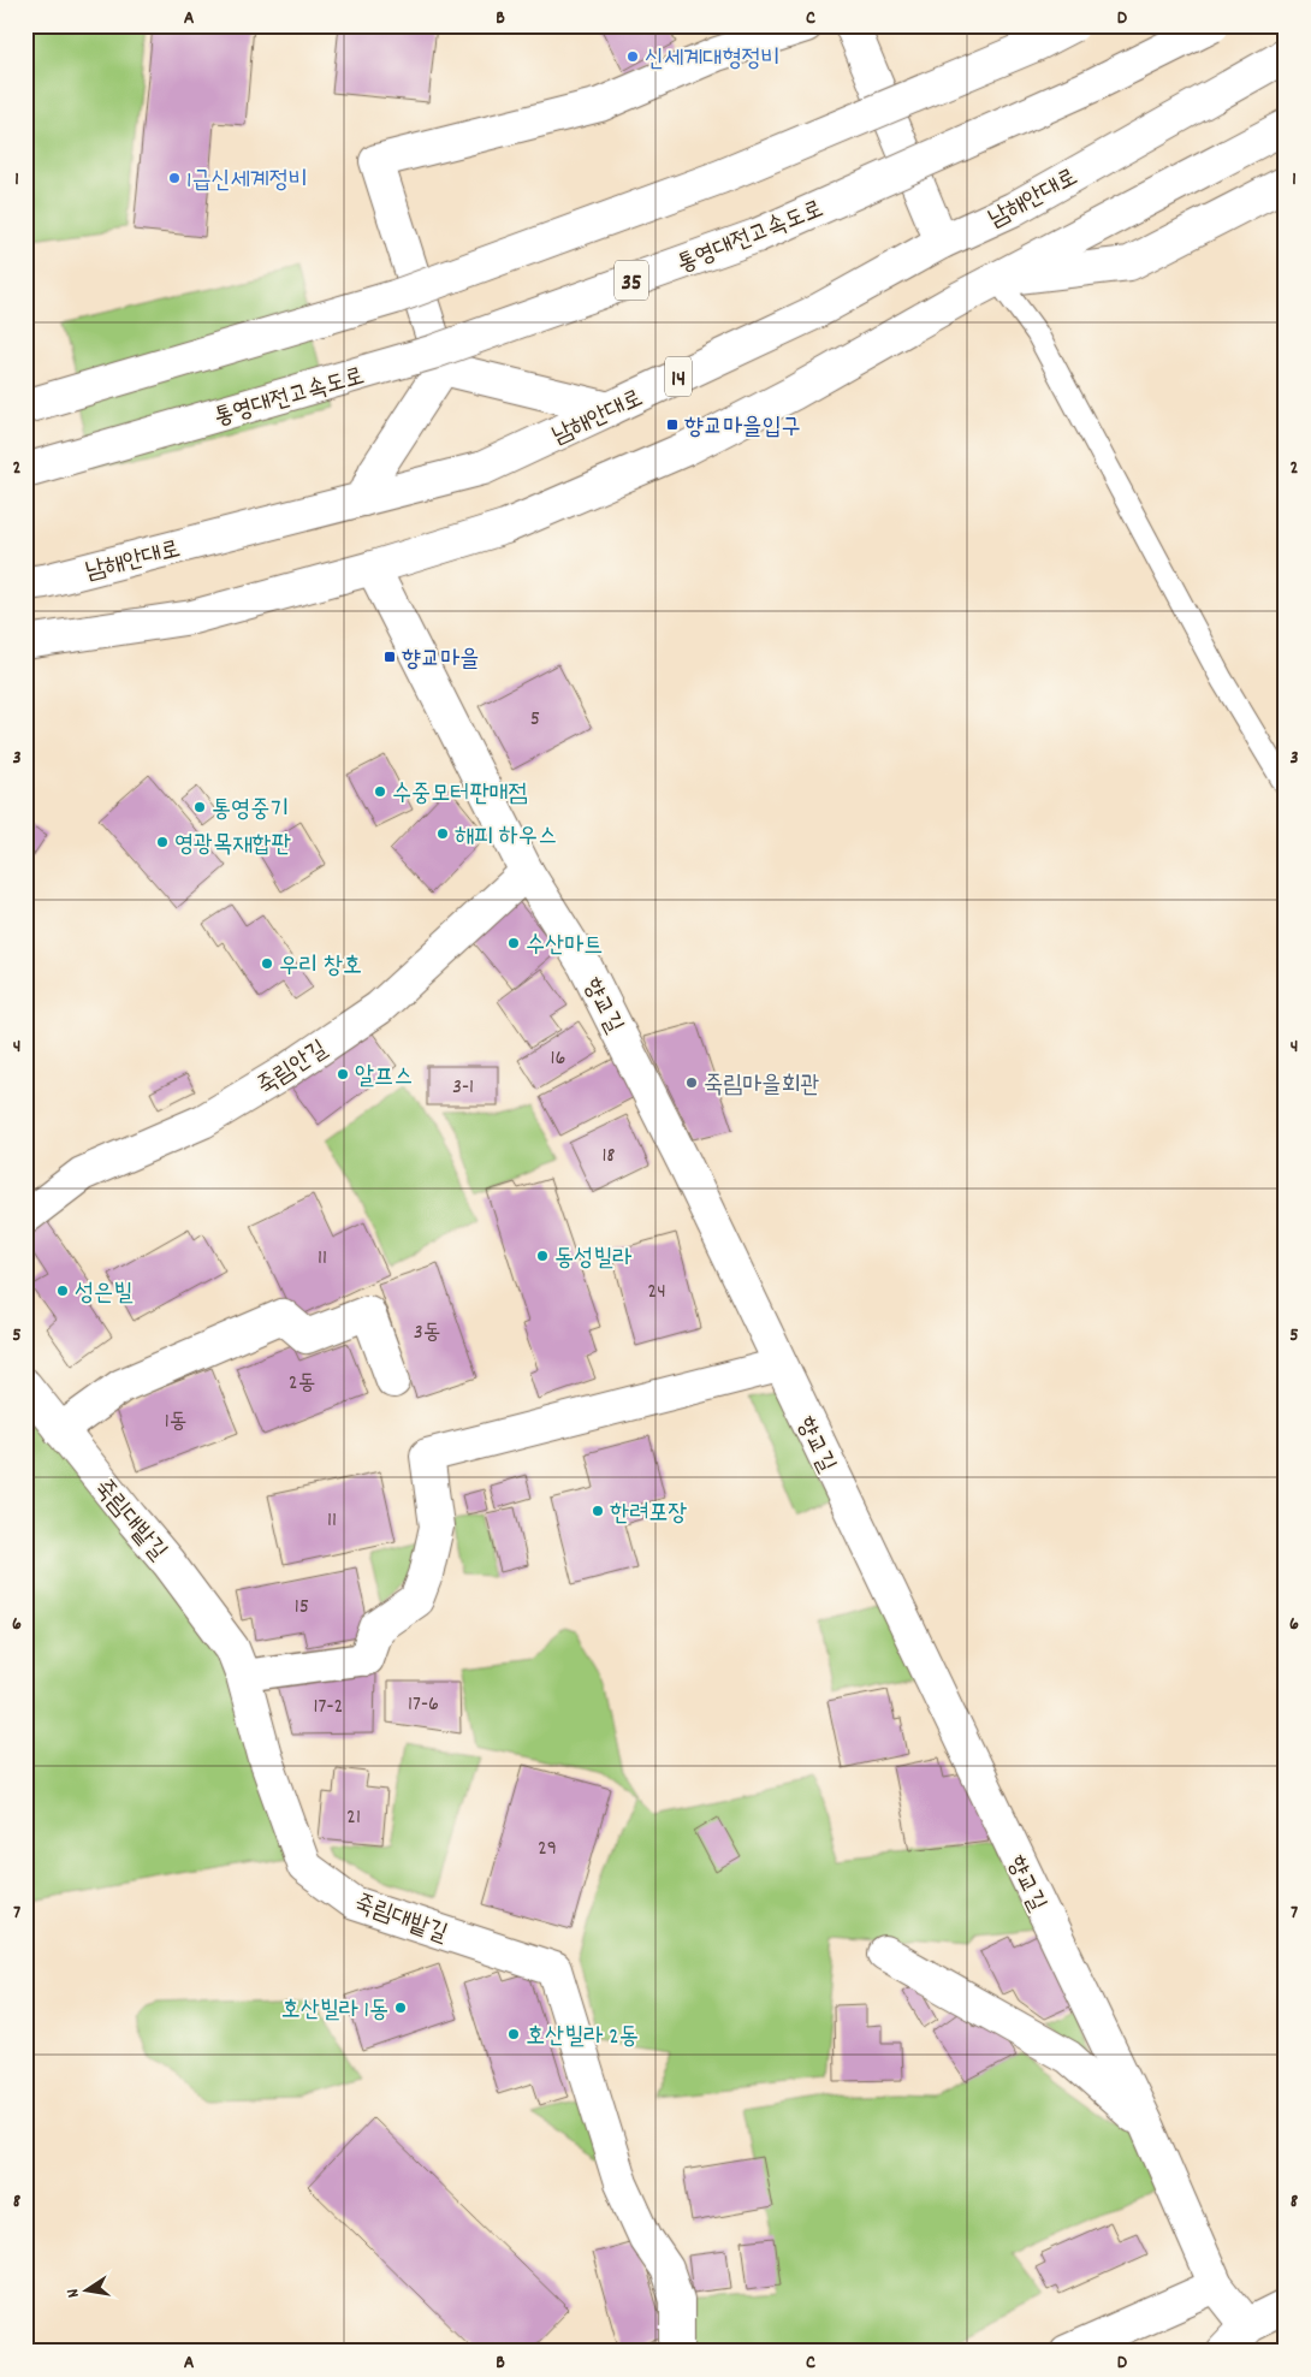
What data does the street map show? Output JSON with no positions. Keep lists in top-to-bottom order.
{
  "streets": {
    "main road": [
      "남해안대로",
      "통영대전고속도로",
      "35",
      "14",
      "향교길",
      "죽림안길",
      "죽림대밭길"
    ]
  },
  "crossings": [
    ["향교길", "죽림안길"]
  ],
  "places": {
    "other": [
      "신세계대형정비",
      "1급신세계정비",
      "수중모터판매점",
      "통영중기",
      "해피 하우스",
      "영광목재합판",
      "수산마트",
      "우리 창호",
      "알프스",
      "죽림마을회관",
      "동성빌라",
      "성은빌",
      "한려포장",
      "호산빌라 1동",
      "호산빌라 2동"
    ],
    "transit": ["향교마을입구", "향교마을"]
  },
  "house_numbers": [
    "5",
    "16",
    "3-1",
    "18",
    "11",
    "24",
    "3동",
    "2동",
    "1동",
    "11",
    "15",
    "17-6",
    "17-2",
    "21",
    "29"
  ],
  "north": "left",
  "grid": {
    "columns": [
      "A",
      "B",
      "C",
      "D"
    ],
    "rows": [
      "1",
      "2",
      "3",
      "4",
      "5",
      "6",
      "7",
      "8"
    ]
  }
}
